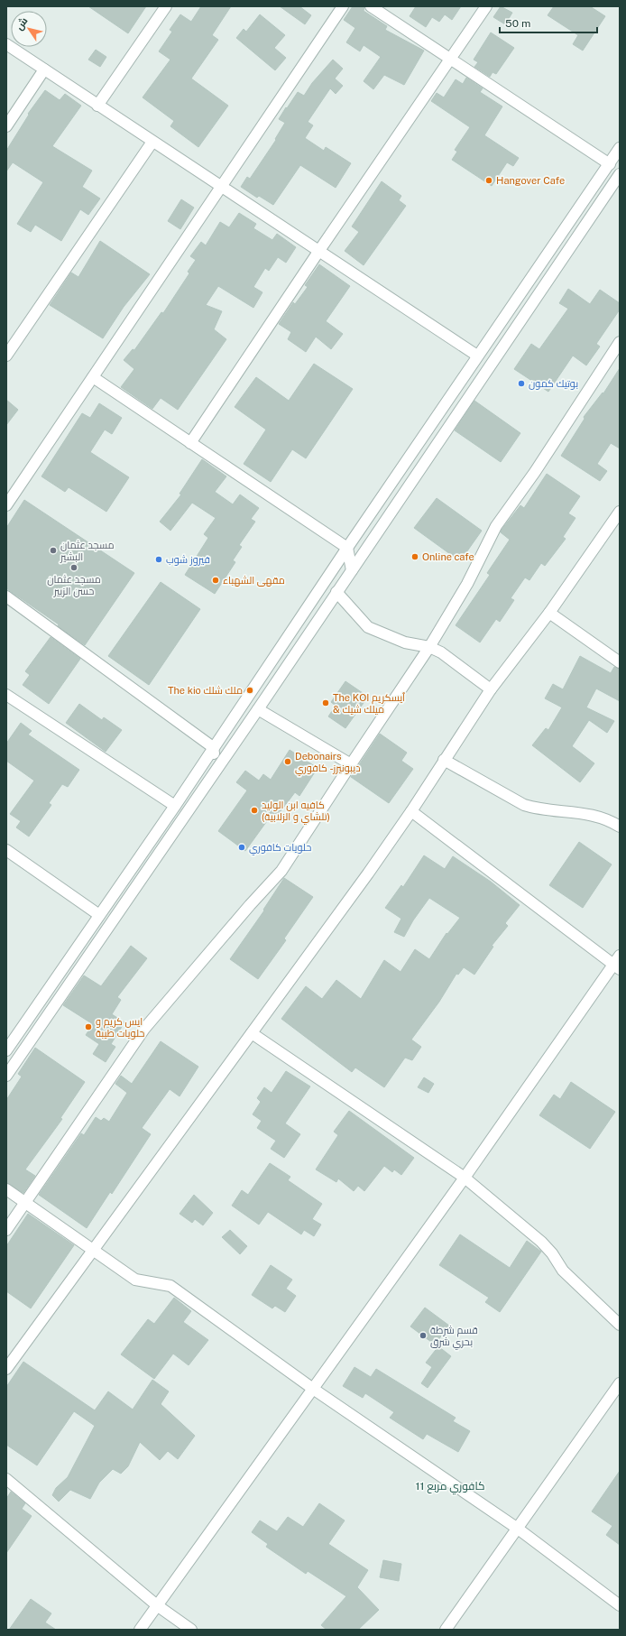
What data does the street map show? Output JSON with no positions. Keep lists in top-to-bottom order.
{
  "districts": ["كافوري مربع 11"],
  "places": [
    "Hangover Cafe",
    "بوتيك كمون",
    "مسجد عثمان البشير",
    "Online cafe",
    "فيروز شوب",
    "مسجد عثمان حسن الزبير",
    "مقهى الشهباء",
    "The kio ملك شلك",
    "The KOI ٱيسكريم & ميلك شيك",
    "Debonairs ديبونيرز - كافوري",
    "كافيه ابن الوليد (للشاي و الزلابية)",
    "حلويات كافوري",
    "ايس كريم و حلويات طيبة",
    "قسم شرطة بحري شرق"
  ],
  "scale_bar": "50 m",
  "north": "top left"
}
